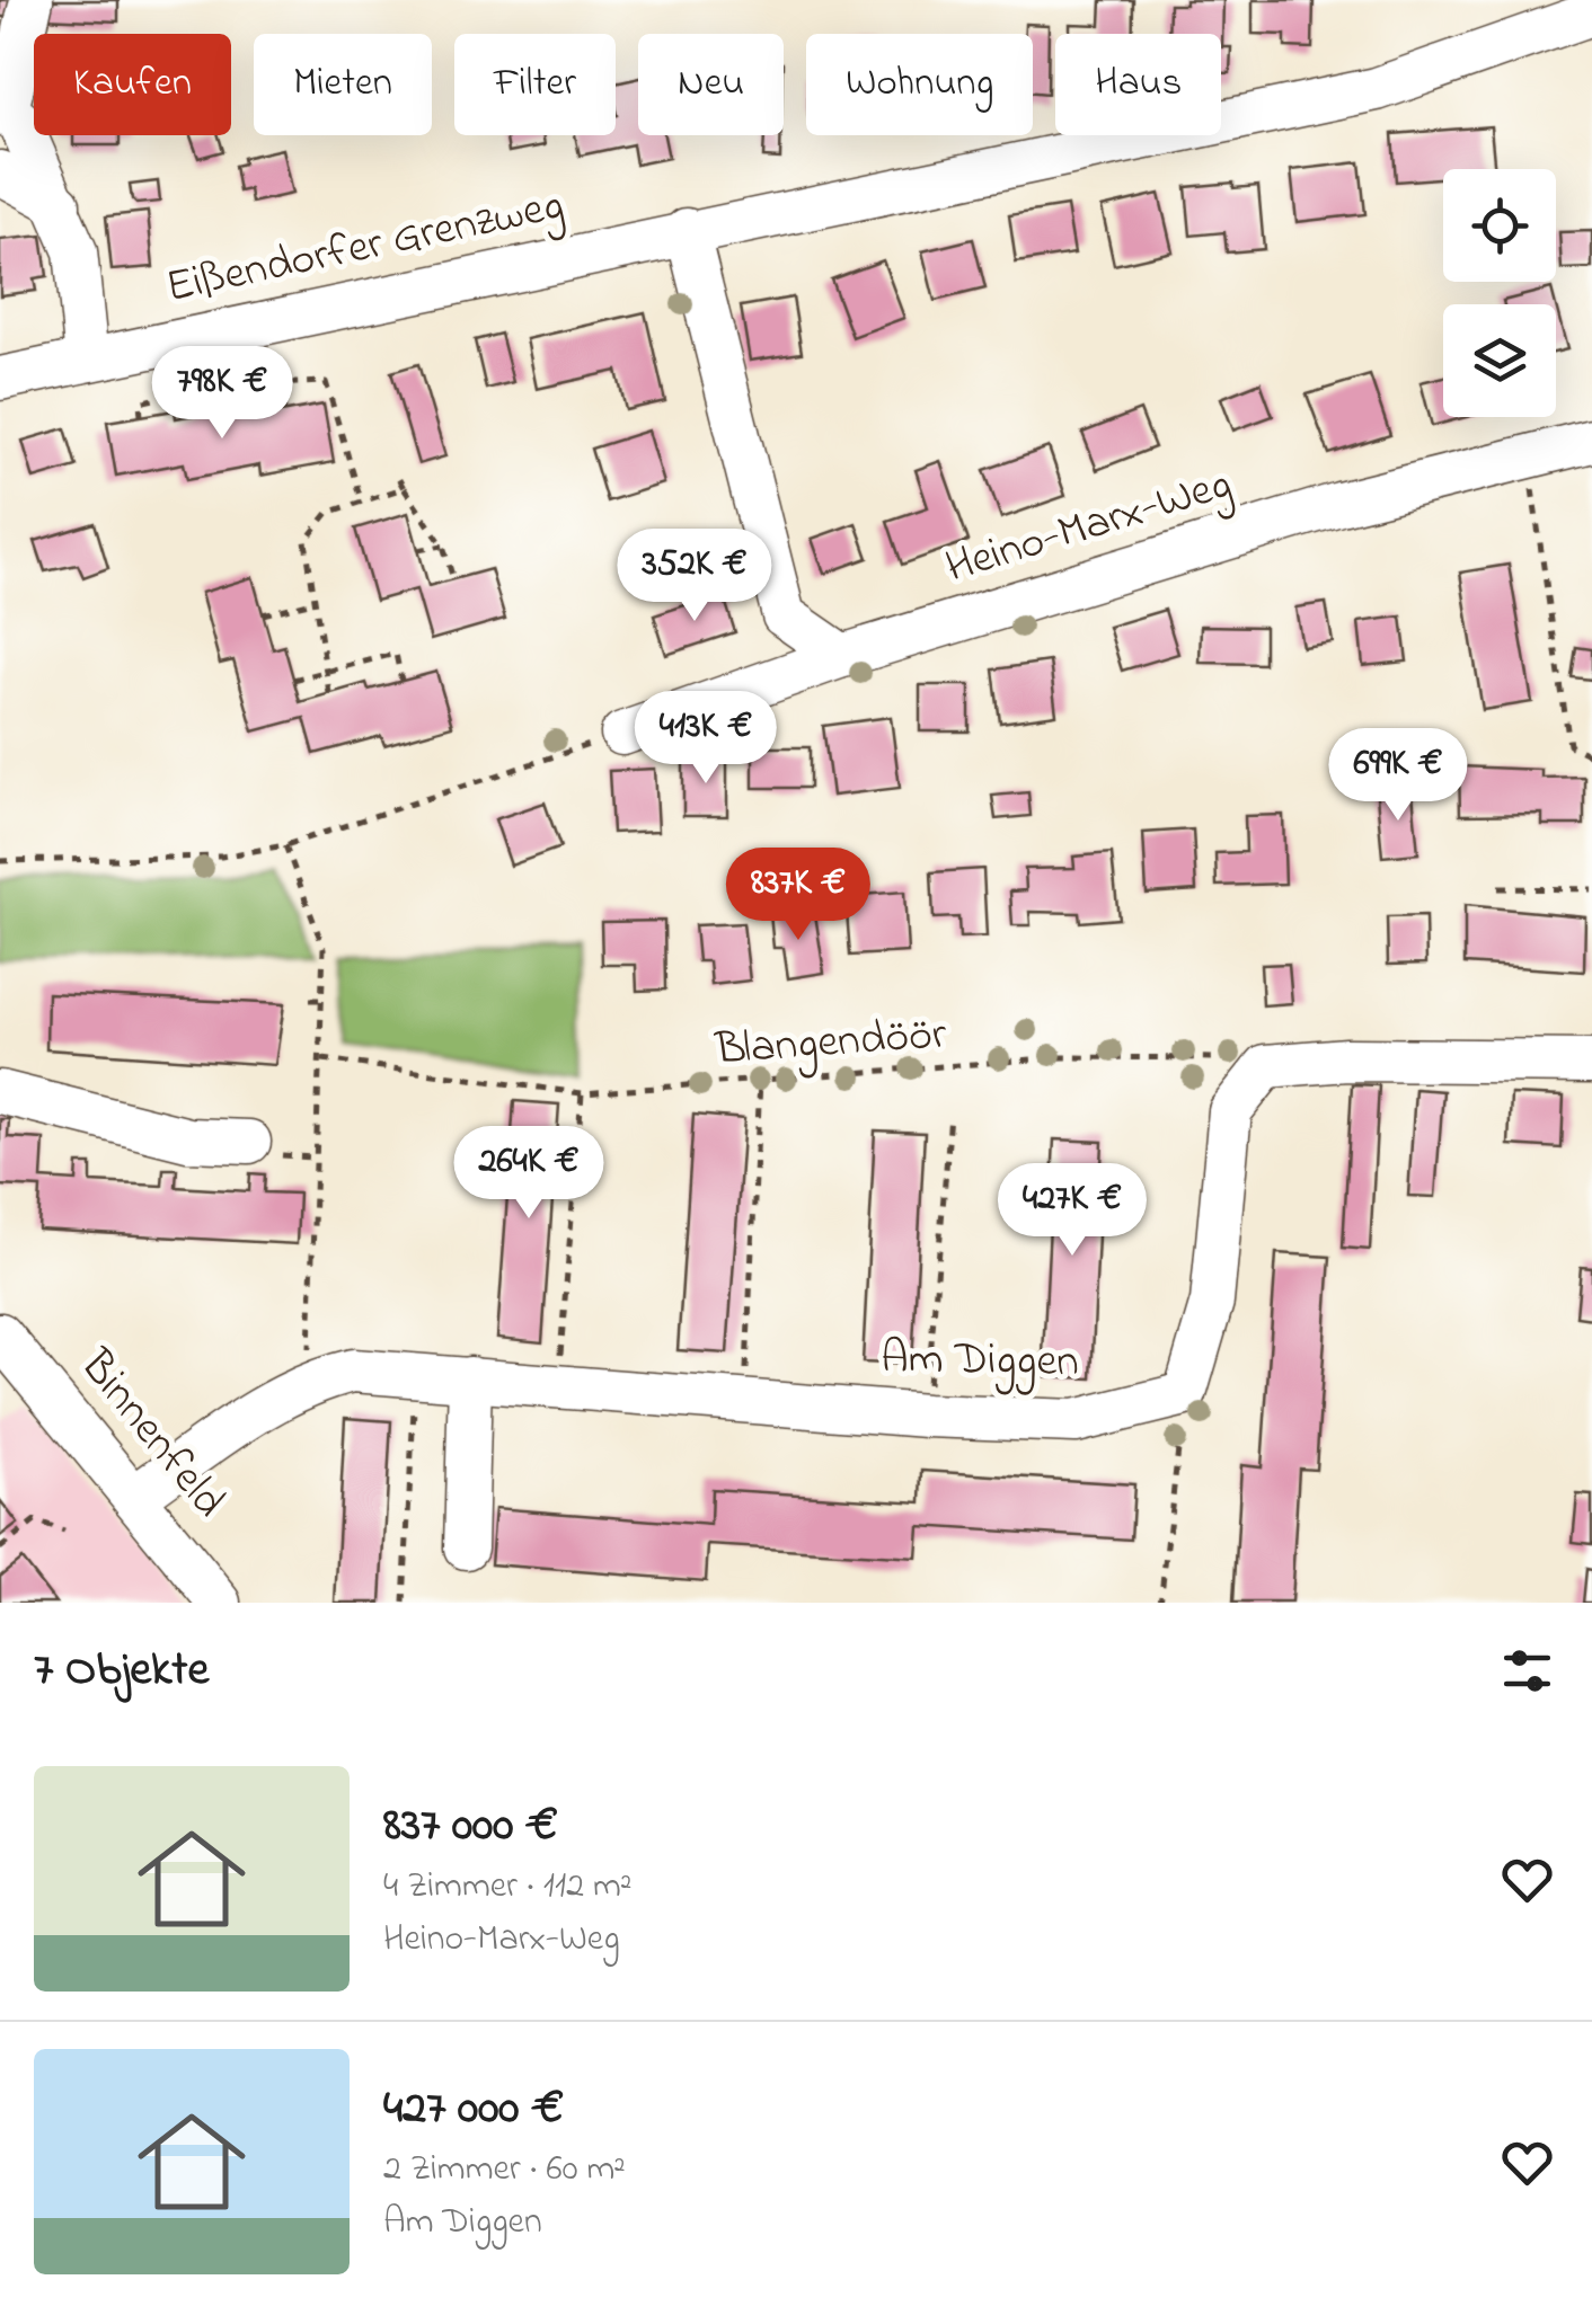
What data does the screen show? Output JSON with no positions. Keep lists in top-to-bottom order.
{
  "streets": {
    "street": [
      "Eißendorfer Grenzweg",
      "Heino-Marx-Weg",
      "Am Diggen",
      "Binnenfeld"
    ],
    "path": ["Blangendöör"]
  },
  "crossings": [
    ["Am Diggen", "Binnenfeld"]
  ],
  "page": {
    "chip": [
      "Kaufen",
      "Mieten",
      "Filter",
      "Neu",
      "Wohnung",
      "Haus"
    ],
    "price": [
      "798K €",
      "352K €",
      "413K €",
      "699K €",
      "837K €",
      "264K €",
      "427K €"
    ],
    "heading": "7 Objekte",
    "list": [
      {
        "name": "837 000 €",
        "note": "4 Zimmer · 112 m² · Heino-Marx-Weg"
      },
      {
        "name": "427 000 €",
        "note": "2 Zimmer · 60 m² · Am Diggen"
      }
    ]
  }
}
